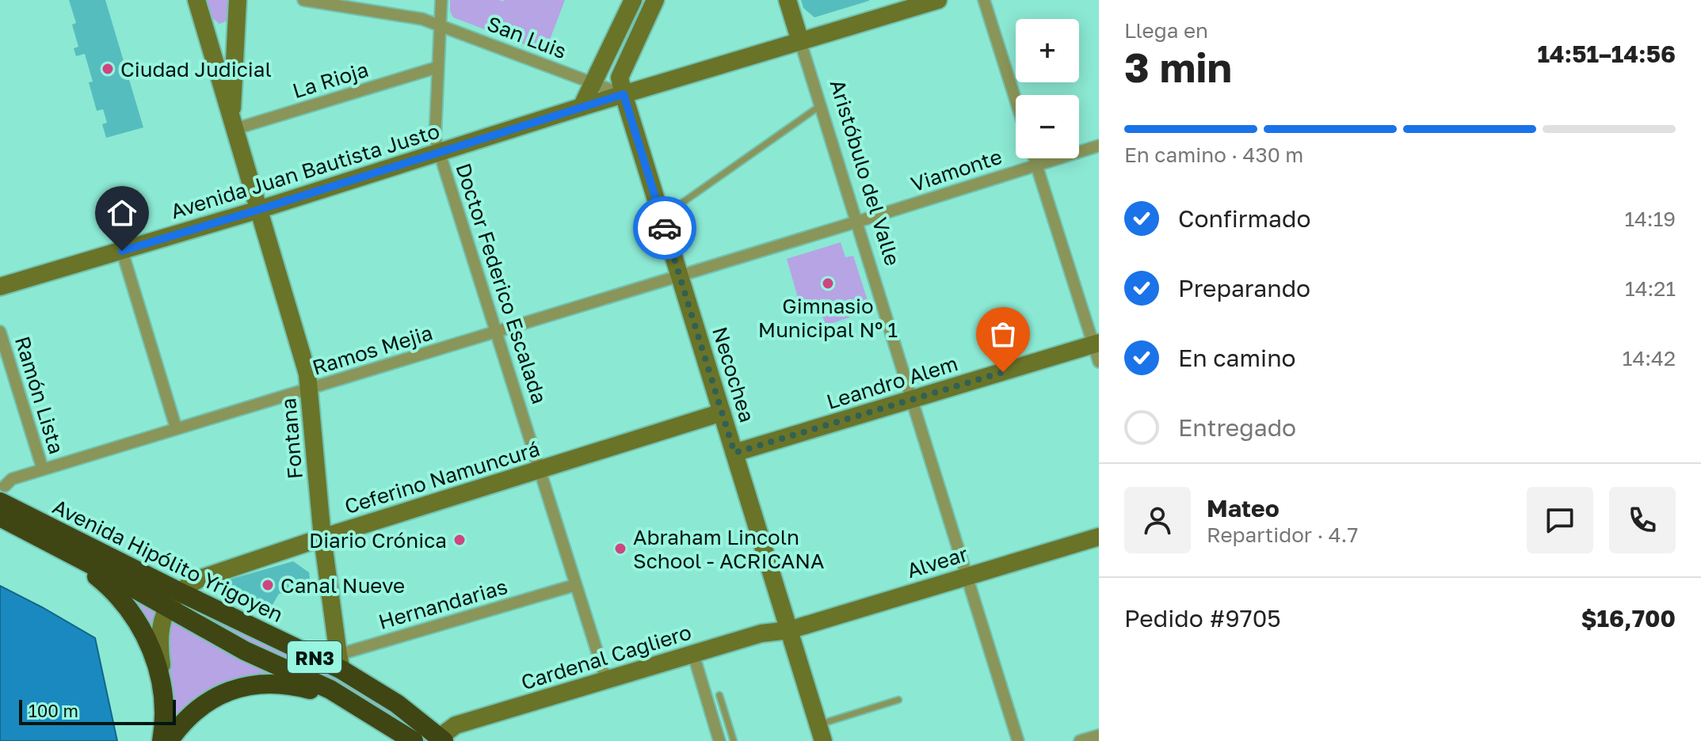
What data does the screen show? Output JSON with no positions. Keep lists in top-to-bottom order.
{
  "streets": {
    "highway": ["Avenida Hipólito Yrigoyen", "RN3"],
    "main road": [
      "Avenida Juan Bautista Justo",
      "Aristóbulo del Valle",
      "Necochea",
      "Leandro Alem",
      "Fontana",
      "Ceferino Namuncurá",
      "Alvear",
      "Cardenal Cagliero"
    ],
    "street": [
      "San Luis",
      "La Rioja",
      "Viamonte",
      "Doctor Federico Escalada",
      "Ramos Mejia",
      "Ramón Lista",
      "Hernandarias"
    ]
  },
  "crossings": [
    ["San Luis", "Avenida Juan Bautista Justo"],
    ["San Luis", "Doctor Federico Escalada"],
    ["San Luis", "Necochea"],
    ["La Rioja", "Doctor Federico Escalada"],
    ["La Rioja", "Fontana"],
    ["Viamonte", "Aristóbulo del Valle"],
    ["Viamonte", "Ramos Mejia"],
    ["Viamonte", "Necochea"],
    ["Avenida Juan Bautista Justo", "Aristóbulo del Valle"],
    ["Avenida Juan Bautista Justo", "Doctor Federico Escalada"],
    ["Avenida Juan Bautista Justo", "Necochea"],
    ["Avenida Juan Bautista Justo", "Fontana"],
    ["Aristóbulo del Valle", "Leandro Alem"],
    ["Aristóbulo del Valle", "Alvear"],
    ["Doctor Federico Escalada", "Ramos Mejia"],
    ["Doctor Federico Escalada", "Ceferino Namuncurá"],
    ["Doctor Federico Escalada", "Hernandarias"],
    ["Doctor Federico Escalada", "Cardenal Cagliero"],
    ["Ramos Mejia", "Necochea"],
    ["Ramos Mejia", "Ramón Lista"],
    ["Ramos Mejia", "Fontana"],
    ["Ramos Mejia", "Avenida Hipólito Yrigoyen"],
    ["Necochea", "Leandro Alem"],
    ["Necochea", "Ceferino Namuncurá"],
    ["Necochea", "Alvear"],
    ["Necochea", "Cardenal Cagliero"],
    ["Fontana", "Ceferino Namuncurá"],
    ["Fontana", "Avenida Hipólito Yrigoyen"],
    ["Fontana", "Hernandarias"],
    ["Ceferino Namuncurá", "Avenida Hipólito Yrigoyen"],
    ["Avenida Hipólito Yrigoyen", "Hernandarias"],
    ["Avenida Hipólito Yrigoyen", "Cardenal Cagliero"],
    ["Alvear", "Cardenal Cagliero"]
  ],
  "places": [
    "Ciudad Judicial",
    "Gimnasio Municipal Nº 1",
    "Diario Crónica",
    "Abraham Lincoln School - ACRICANA",
    "Canal Nueve"
  ],
  "scale_bar": "100 m",
  "page": {
    "heading": ["3 min", "Llega en", "14:51–14:56"],
    "panel": [
      "Mateo",
      "Repartidor · 4.7",
      "Pedido #9705",
      "$16,700"
    ],
    "map_buttons": ["+", "−"],
    "bar": "En camino · 430 m",
    "list": [
      ["Confirmado", "14:19"],
      ["Preparando", "14:21"],
      ["En camino", "14:42"],
      "Entregado"
    ],
    "scale": "100 m"
  }
}
